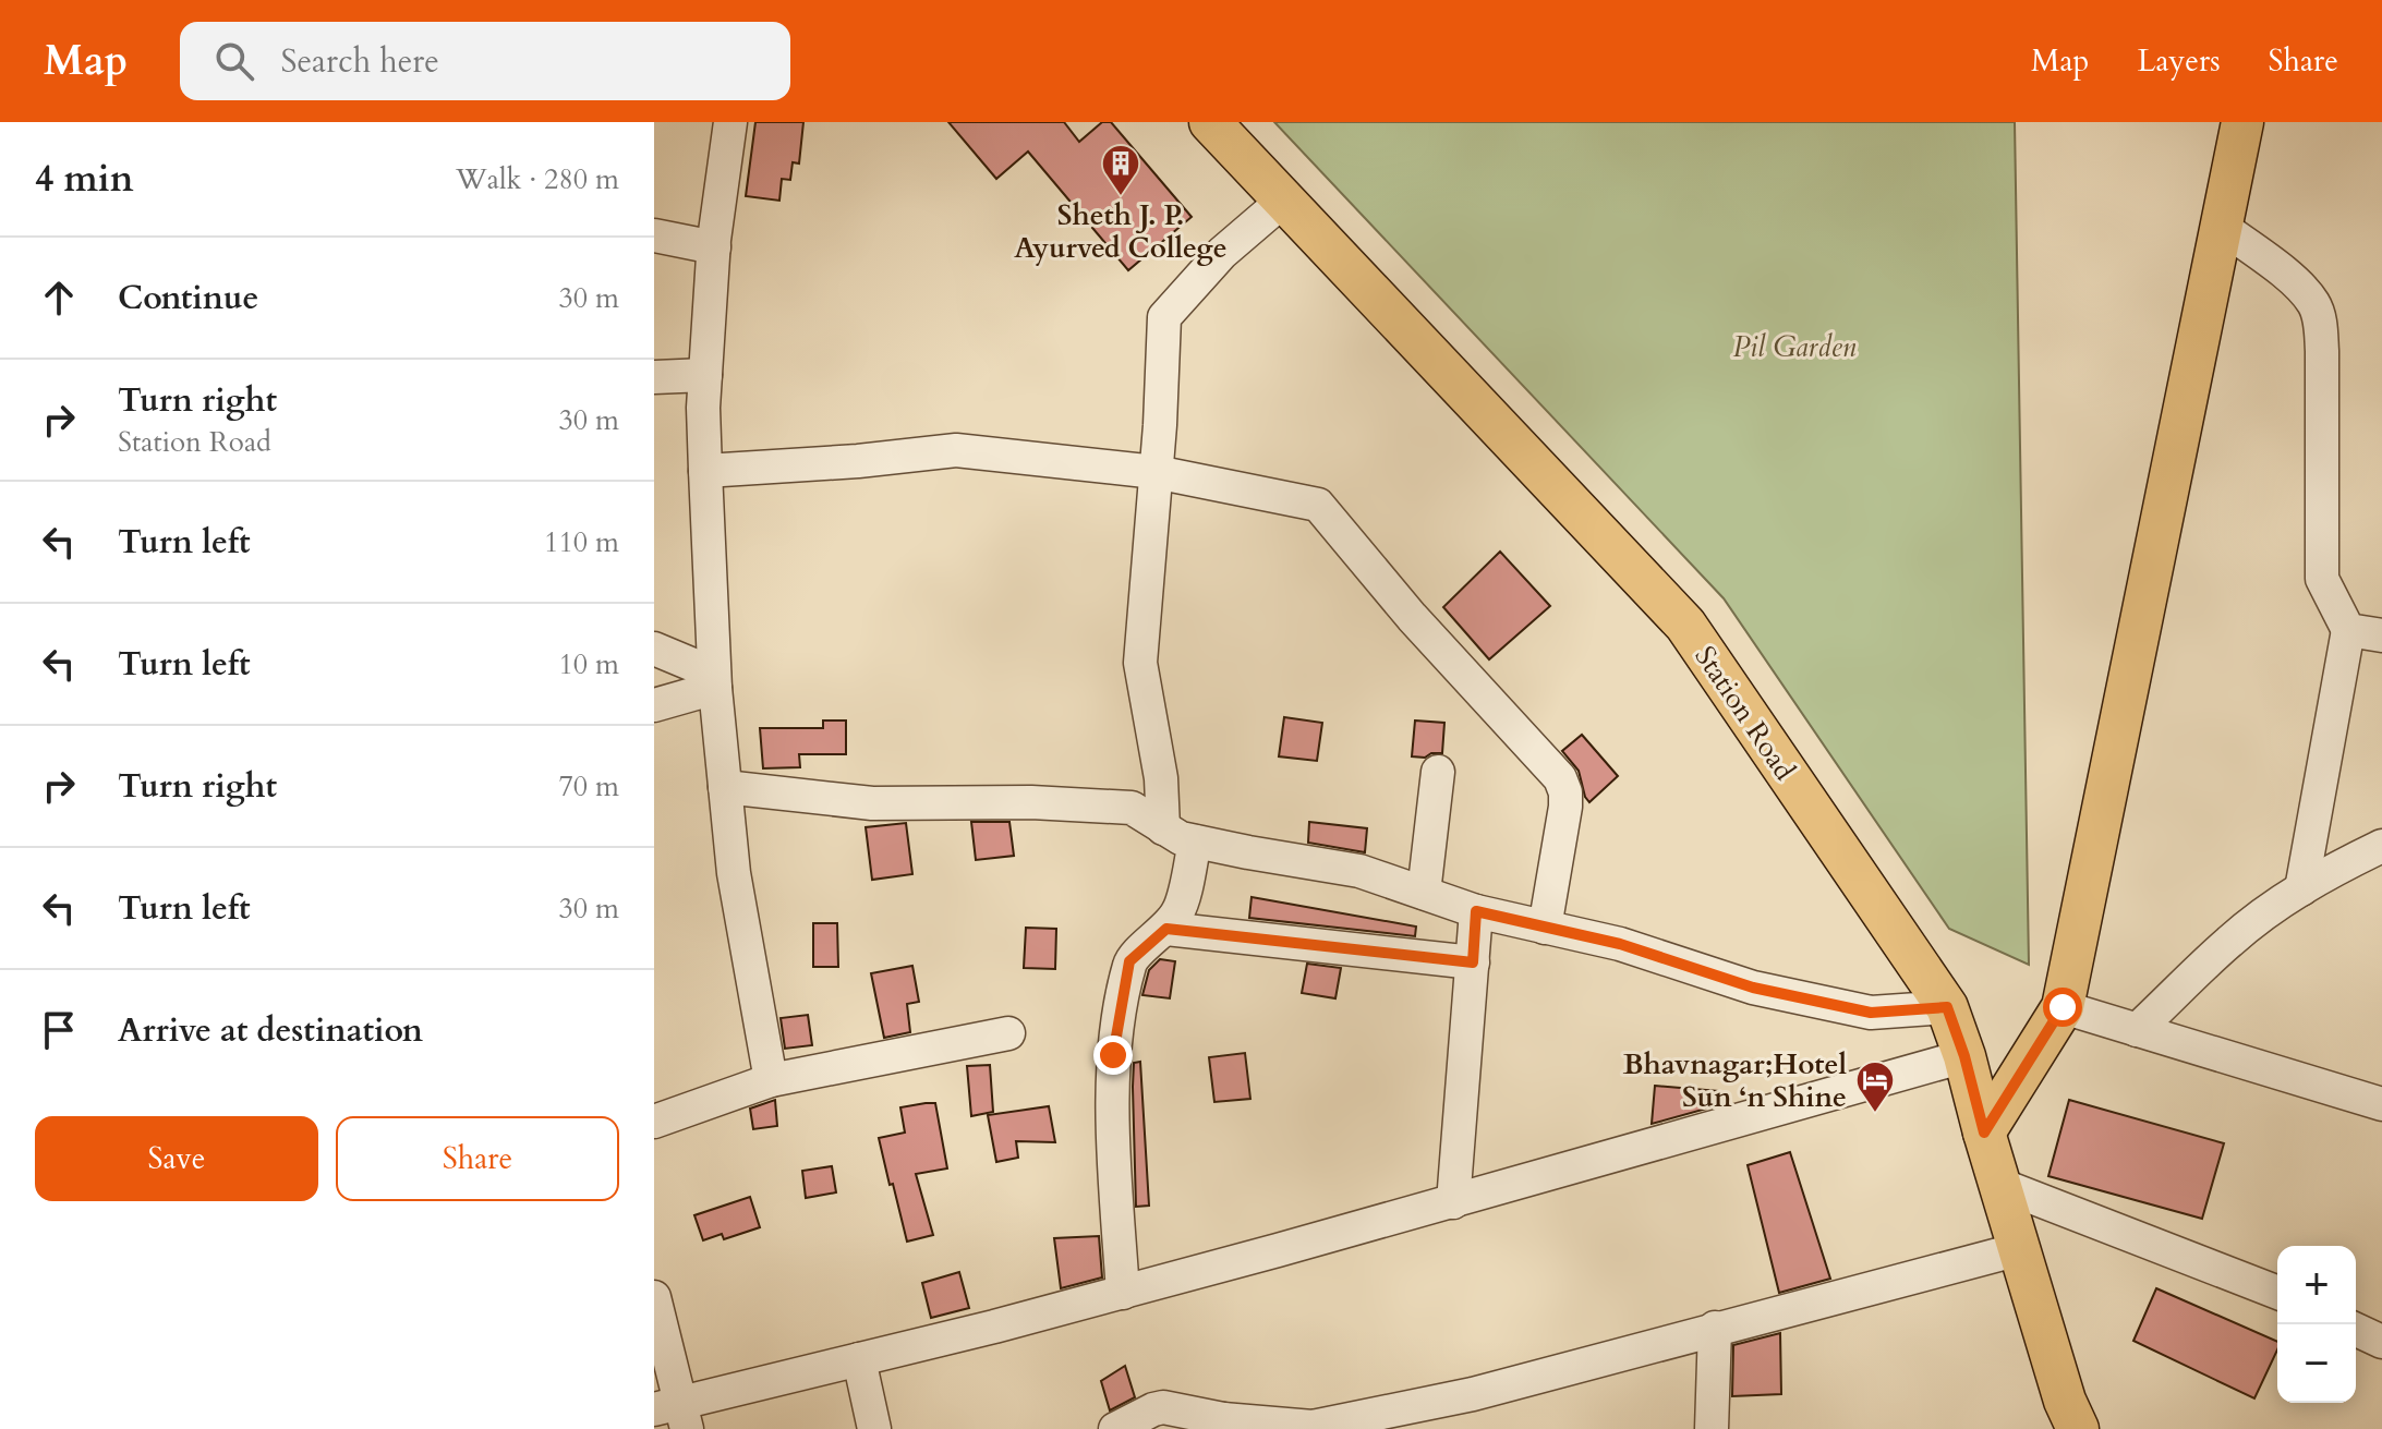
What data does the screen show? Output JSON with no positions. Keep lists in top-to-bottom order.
{
  "streets": {
    "main road": ["Station Road"]
  },
  "parks": ["Pil Garden"],
  "places": {
    "building": ["Sheth J. P. Ayurved College"],
    "hotel": ["Bhavnagar;Hotel Sun ‘n Shine"]
  },
  "page": {
    "header": "Map",
    "search": "Search here",
    "nav": ["Map", "Layers", "Share"],
    "heading": ["4 min", "Walk · 280 m"],
    "list": [
      ["Continue", "30 m"],
      ["Turn right", "Station Road", "30 m"],
      ["Turn left", "110 m"],
      ["Turn left", "10 m"],
      ["Turn right", "70 m"],
      ["Turn left", "30 m"],
      "Arrive at destination"
    ],
    "buttons": ["Save", "Share"],
    "map_buttons": ["+", "−"]
  }
}
